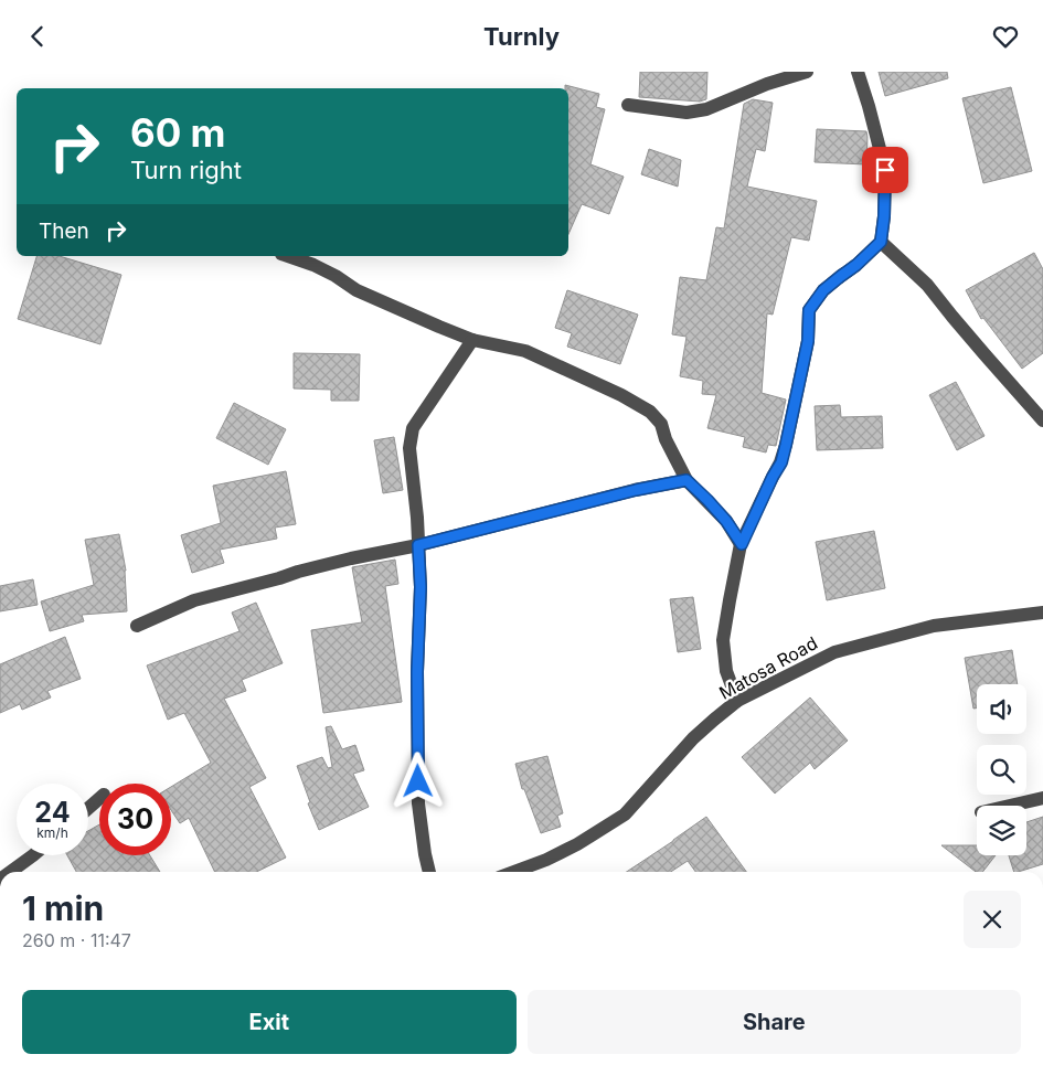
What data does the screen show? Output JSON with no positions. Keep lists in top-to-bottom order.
{
  "streets": {
    "street": ["Matosa Road"]
  },
  "page": {
    "header": "Turnly",
    "turn": ["60 m", "Turn right"],
    "then": "Then",
    "speed": "24 km/h",
    "limit": "30",
    "heading": ["1 min", "260 m · 11:47"],
    "buttons": ["Exit", "Share"]
  }
}
